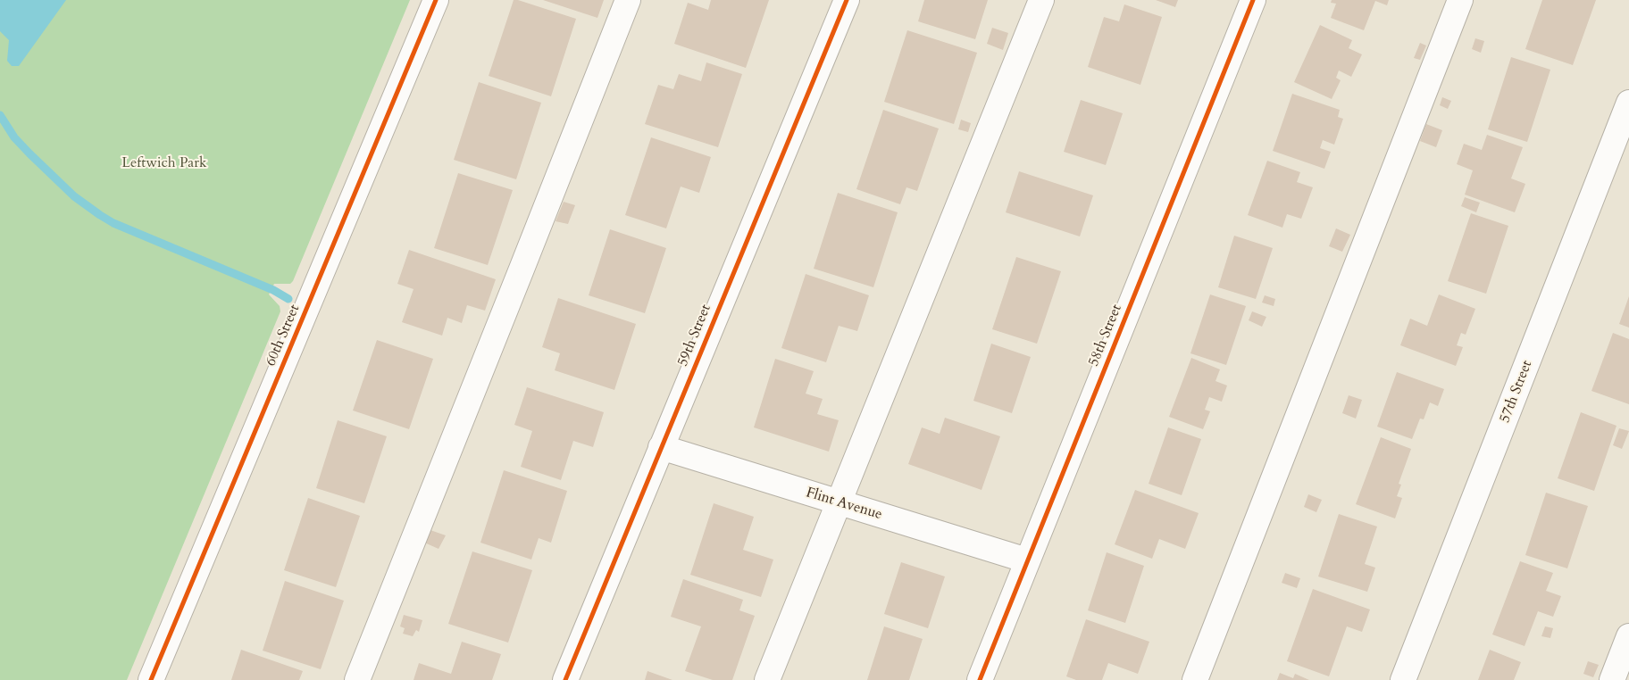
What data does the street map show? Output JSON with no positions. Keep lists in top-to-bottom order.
{
  "streets": {
    "street": [
      "60th Street",
      "59th Street",
      "58th Street",
      "57th Street",
      "Flint Avenue"
    ]
  },
  "crossings": [
    ["59th Street", "Flint Avenue"],
    ["58th Street", "Flint Avenue"]
  ],
  "parks": ["Leftwich Park"]
}
